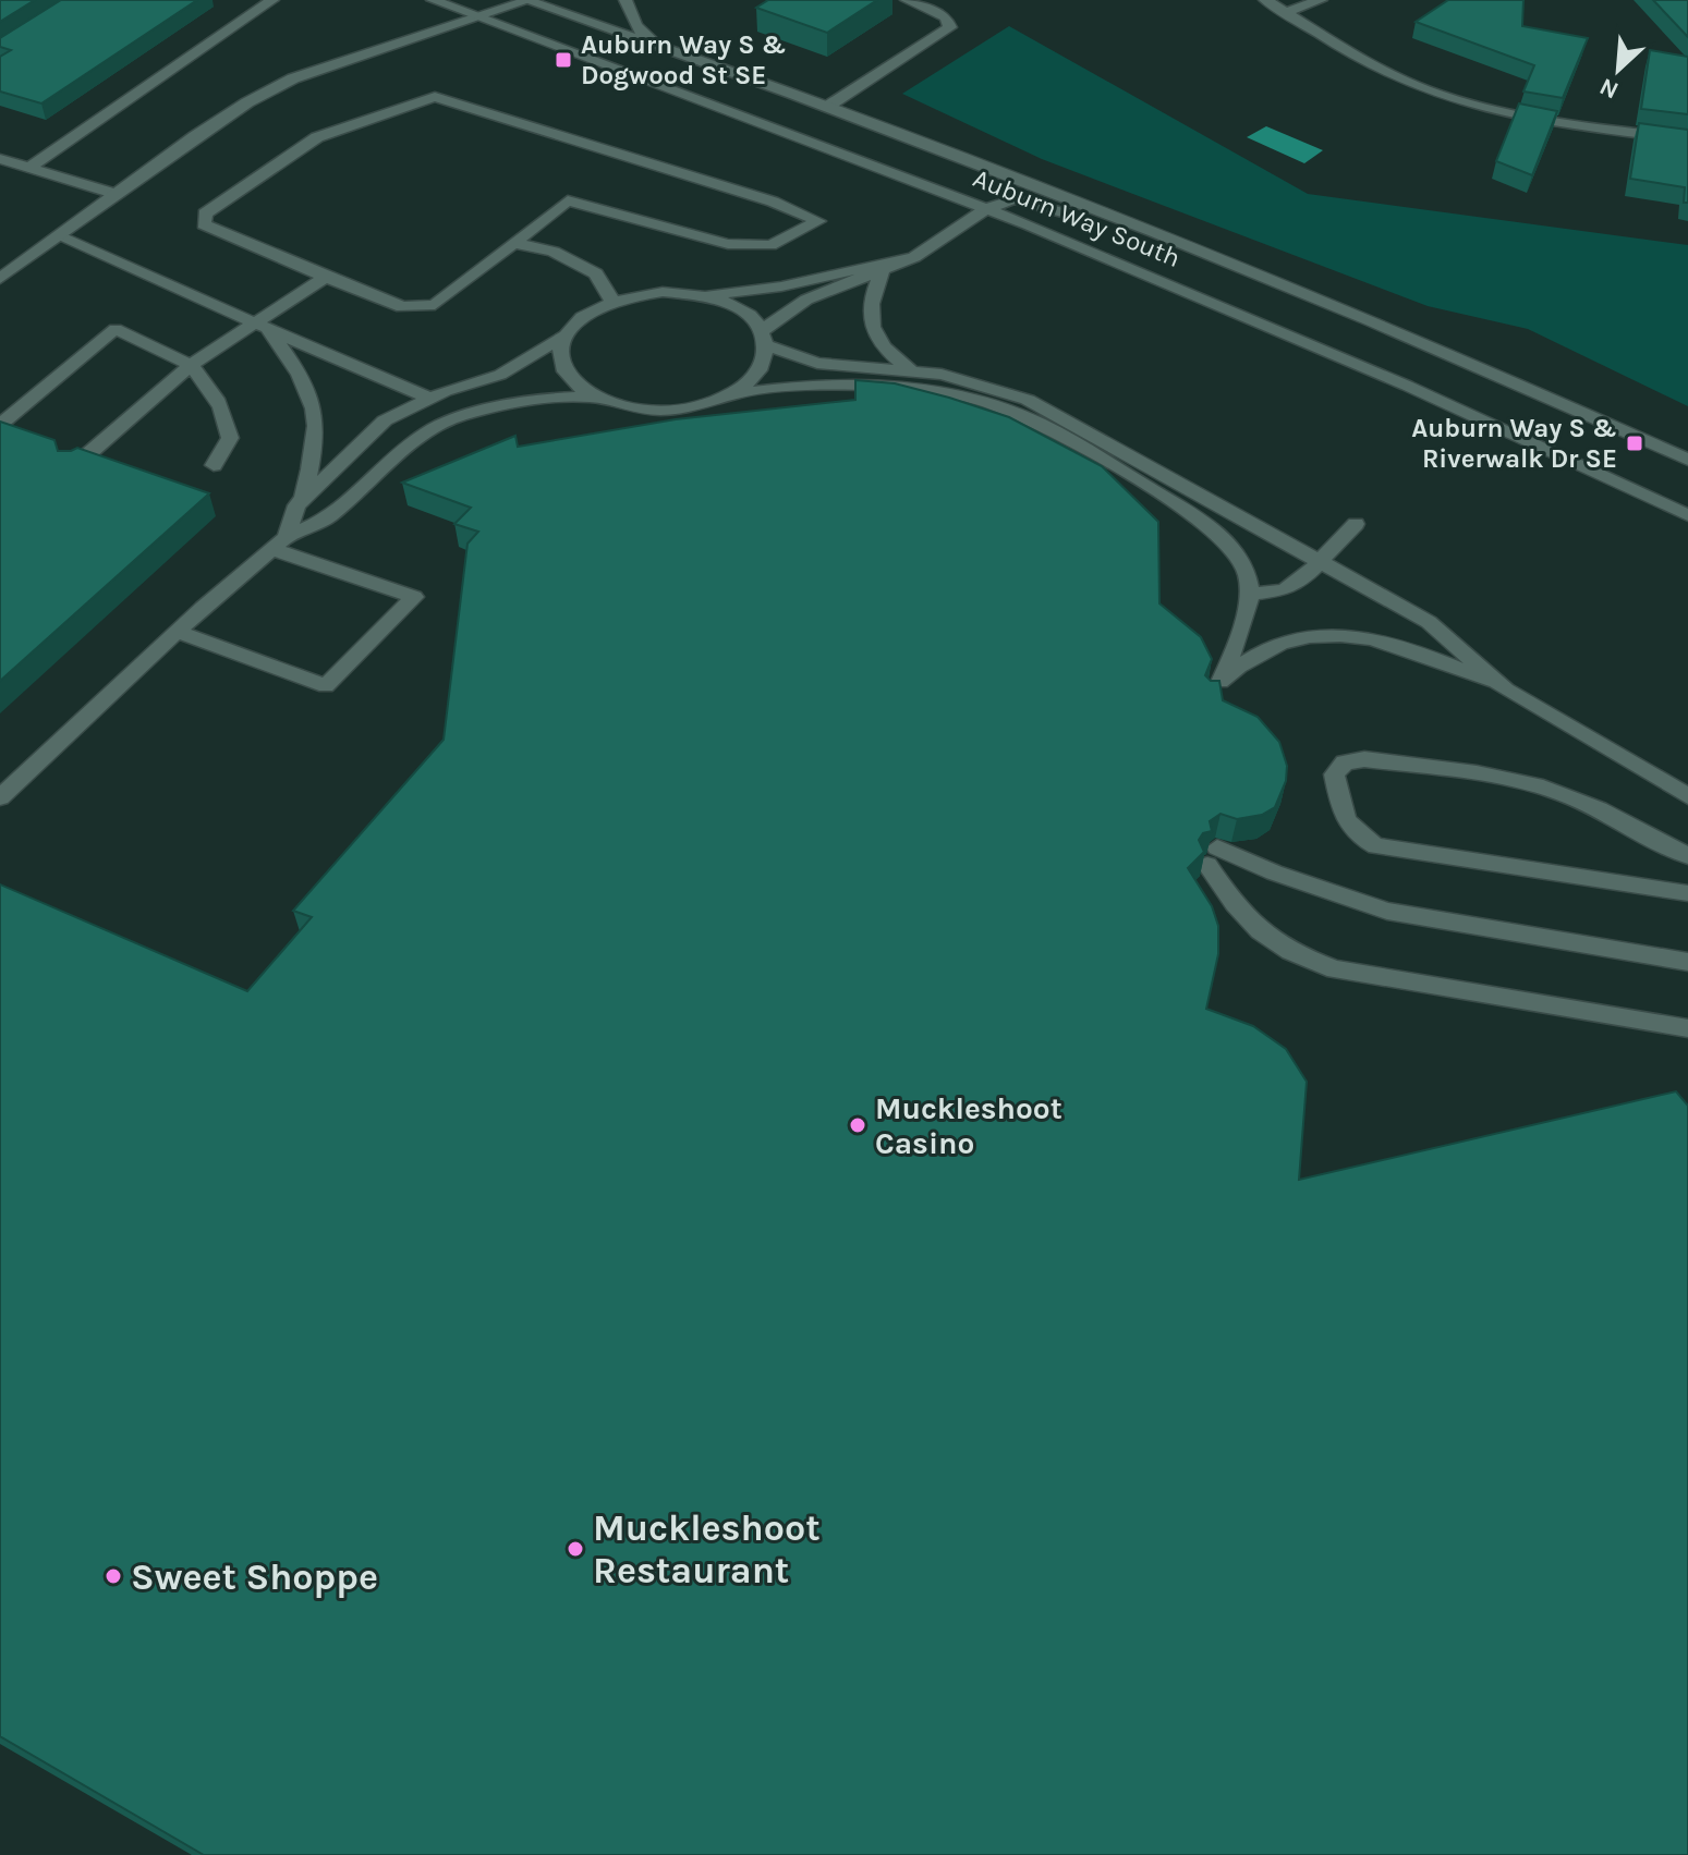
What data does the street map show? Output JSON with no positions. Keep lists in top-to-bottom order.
{
  "streets": {
    "main road": ["Auburn Way South"]
  },
  "places": {
    "transit": ["Auburn Way S & Dogwood St SE", "Auburn Way S & Riverwalk Dr SE"],
    "other": ["Muckleshoot Casino", "Muckleshoot Restaurant", "Sweet Shoppe"]
  },
  "north": "bottom left"
}
